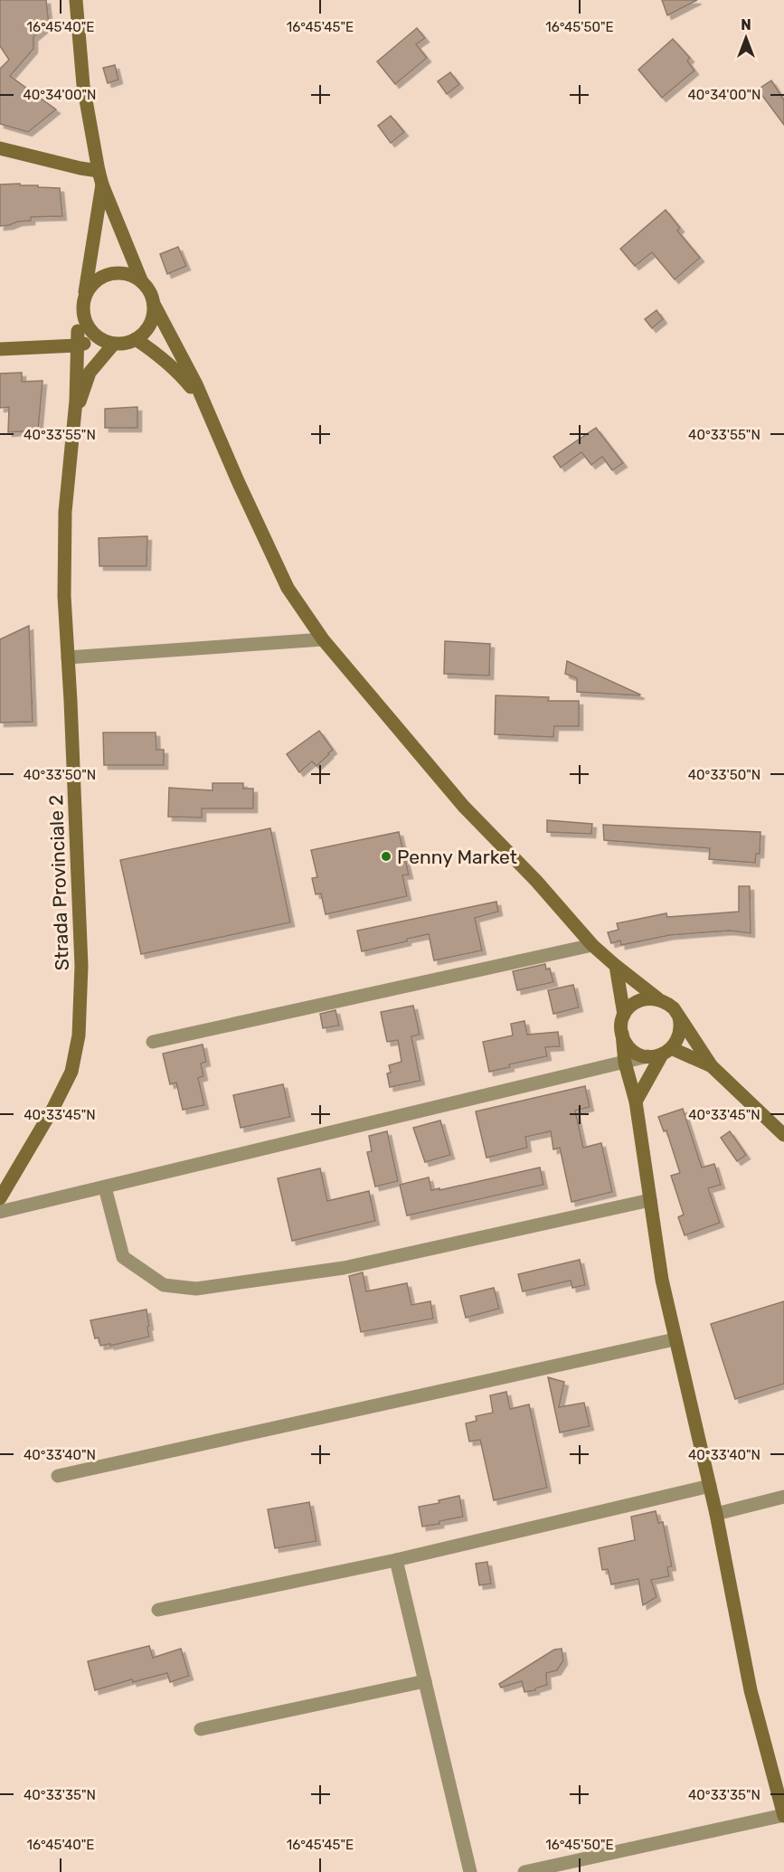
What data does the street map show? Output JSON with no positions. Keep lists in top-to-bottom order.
{
  "streets": {
    "main road": ["Strada Provinciale 2"]
  },
  "places": ["Penny Market"],
  "north": "top",
  "coordinates": [
    "16°45'40\"E",
    "16°45'45\"E",
    "16°45'50\"E",
    "40°34'00\"N",
    "40°33'55\"N",
    "40°33'50\"N",
    "40°33'45\"N",
    "40°33'40\"N",
    "40°33'35\"N"
  ]
}
